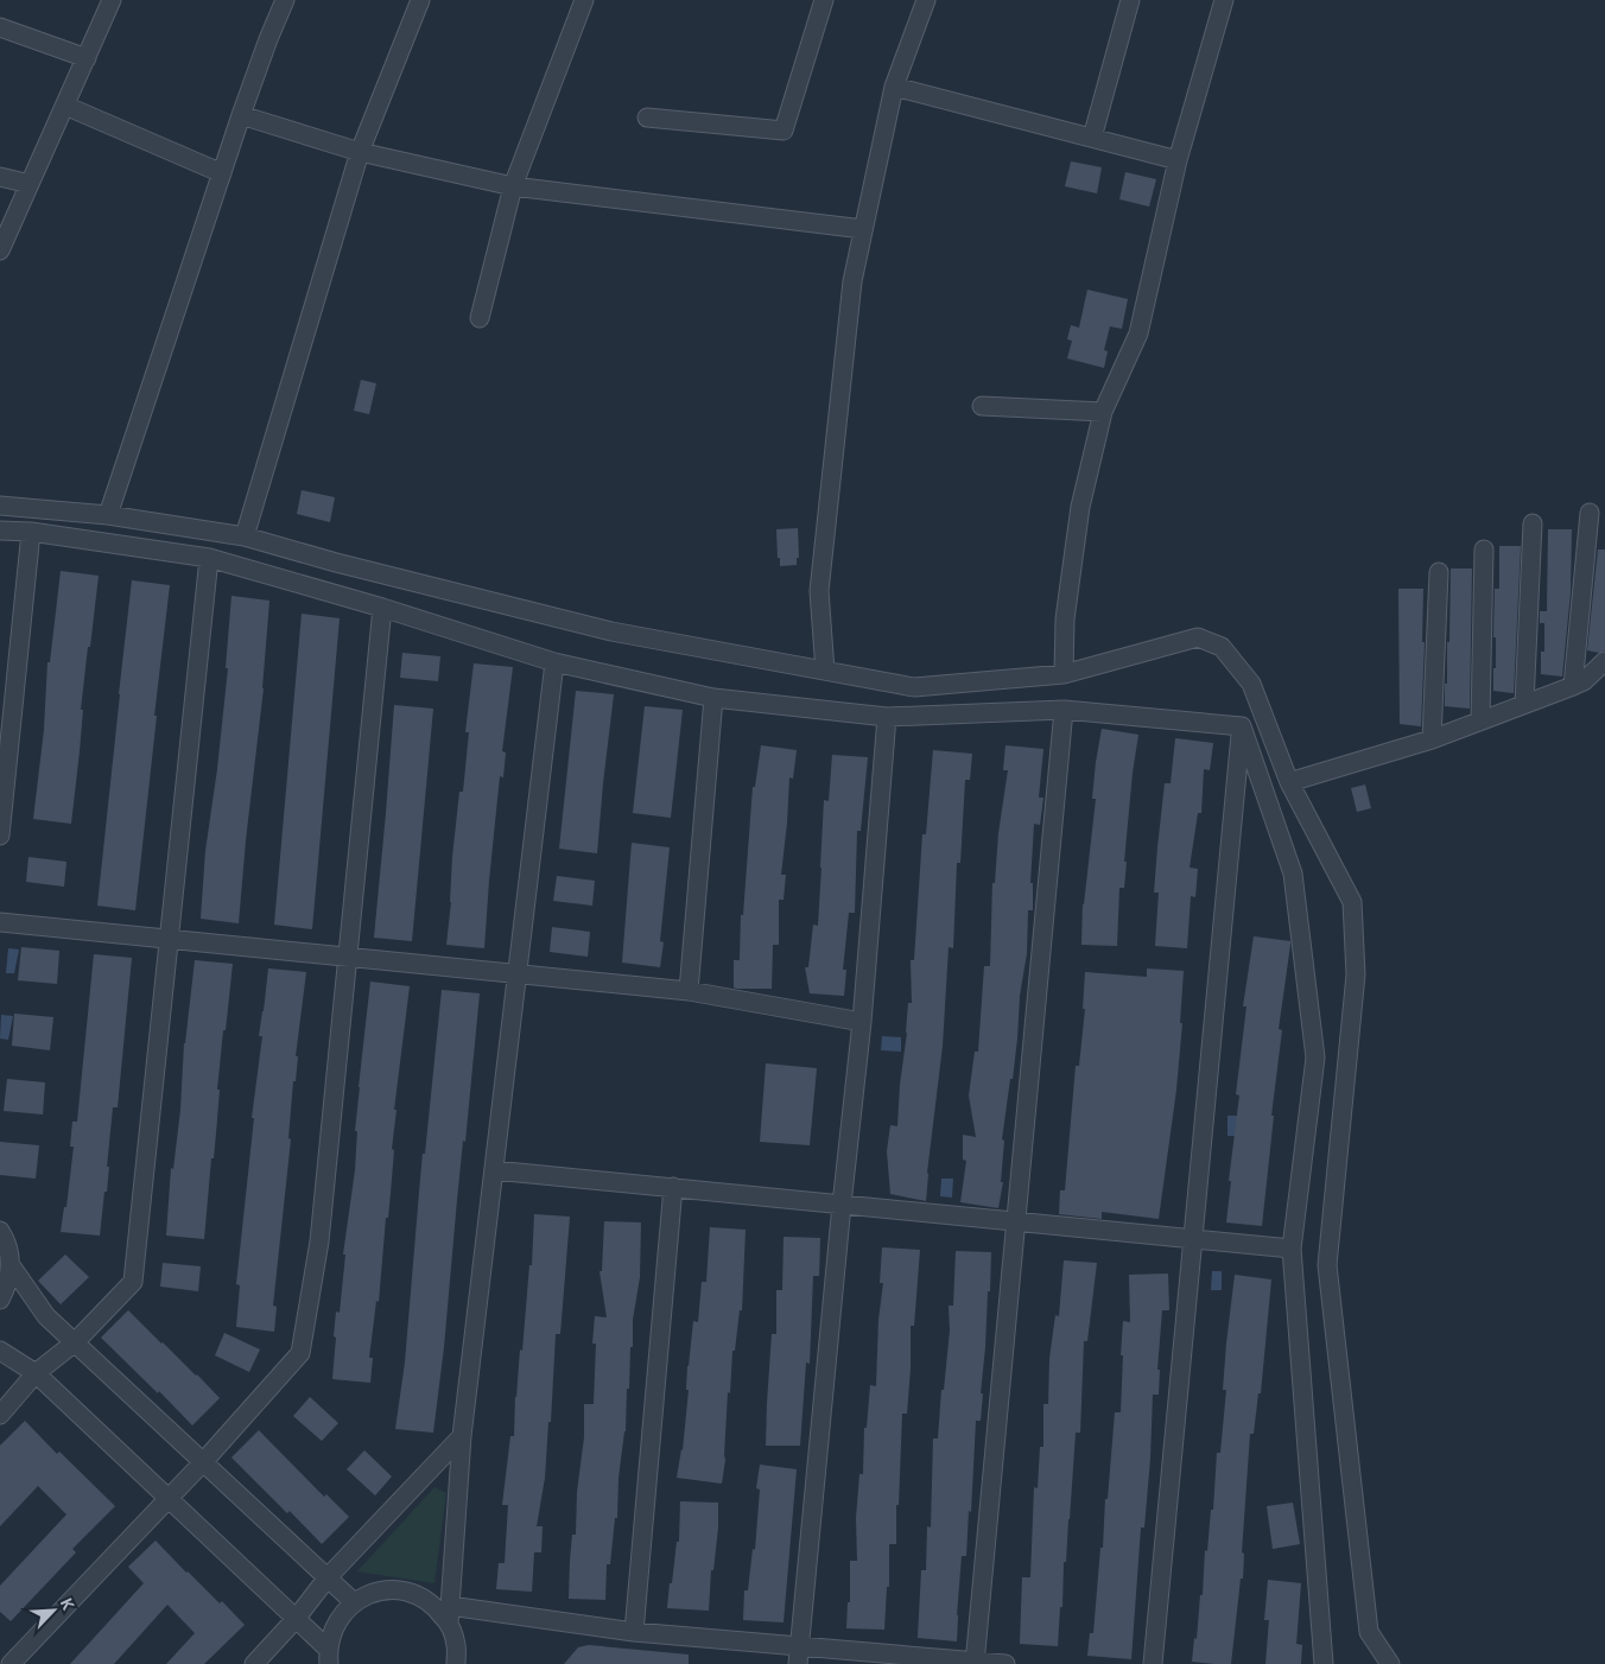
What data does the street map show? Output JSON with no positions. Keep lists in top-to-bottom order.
{
  "north": "top right"
}
